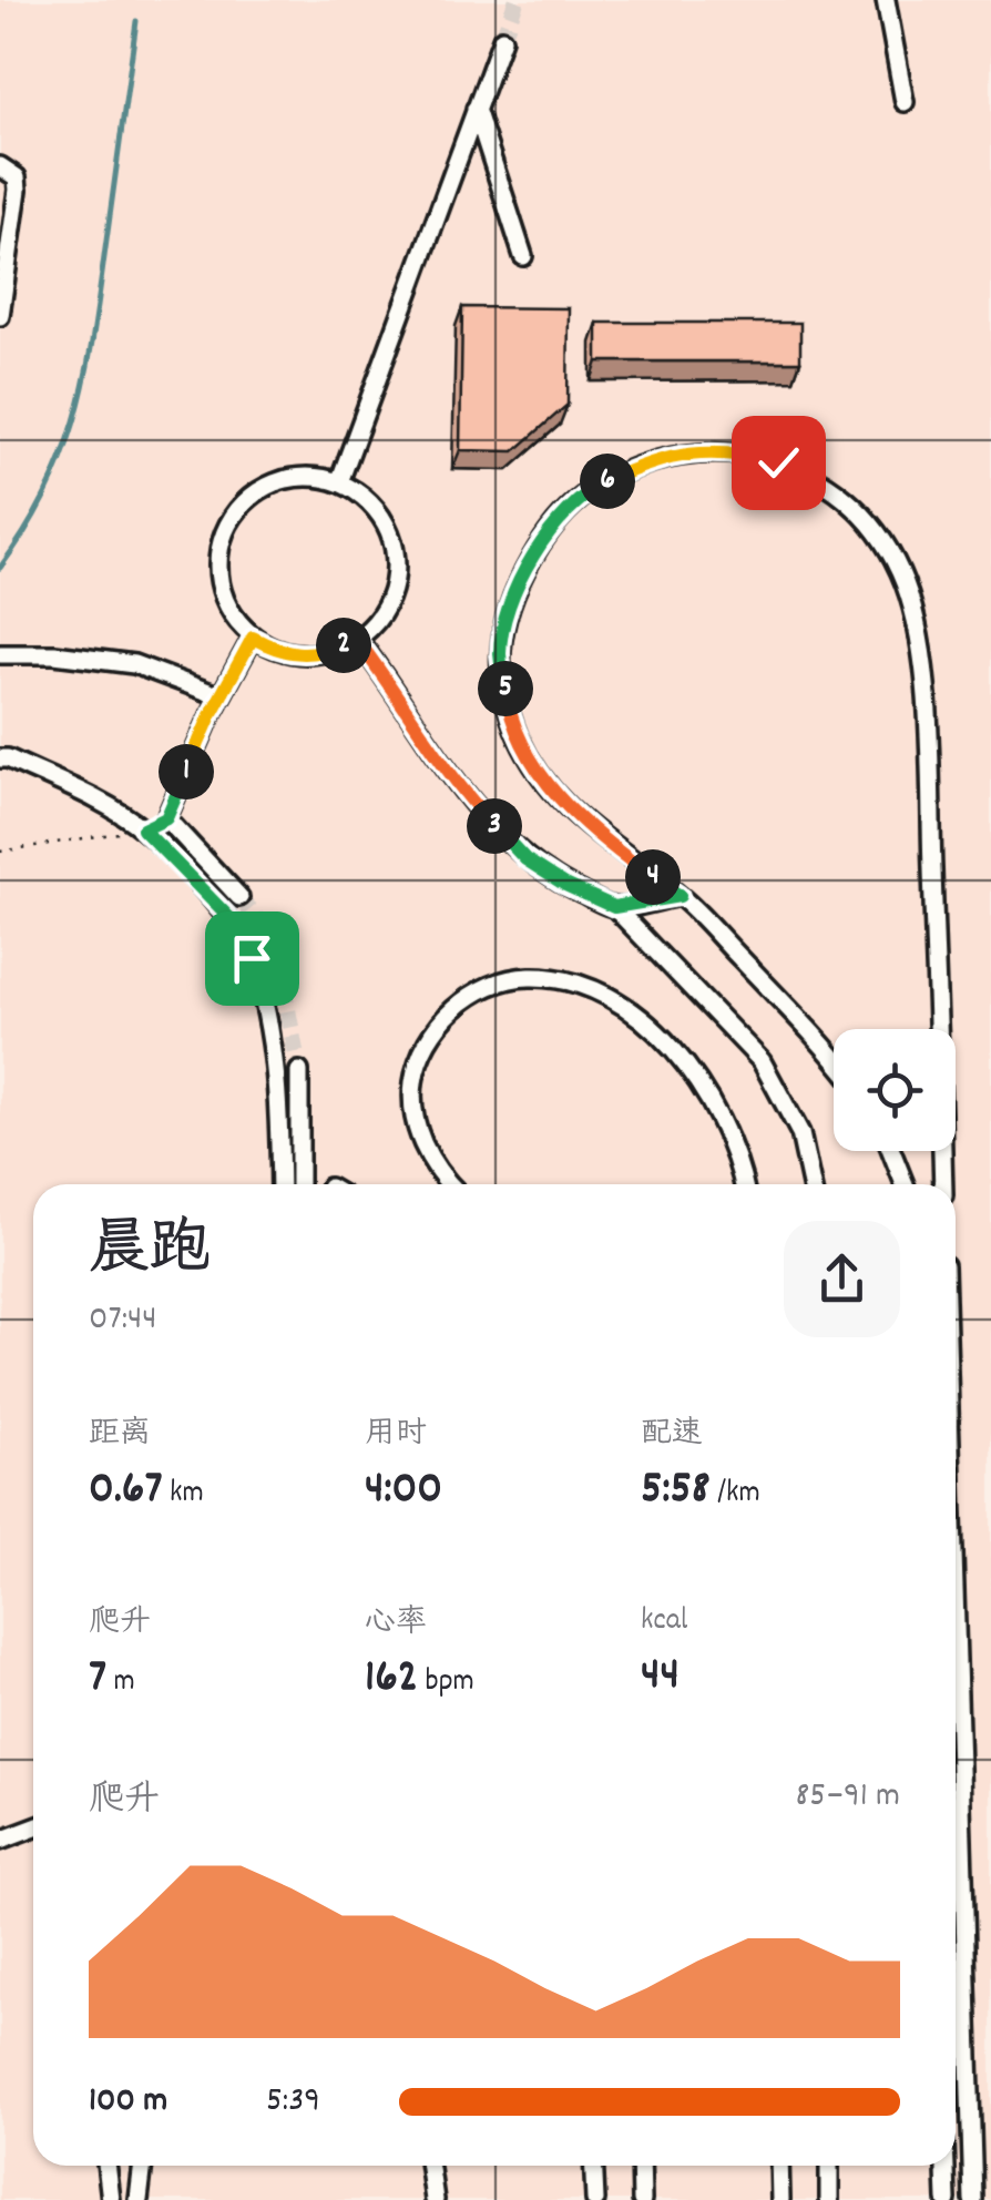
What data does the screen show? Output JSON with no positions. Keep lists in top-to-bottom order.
{
  "page": {
    "pins": [
      "6",
      "2",
      "5",
      "1",
      "3",
      "4"
    ],
    "heading": ["晨跑", "07:44"],
    "stats": [
      ["距离", "0.67 km"],
      ["用时", "4:00"],
      ["配速", "5:58 /km"],
      ["爬升", "7 m"],
      ["心率", "162 bpm"],
      ["kcal", "44"]
    ],
    "chart": ["爬升", "85–91 m"],
    "list": [
      {
        "name": "100 m",
        "note": "5:39"
      }
    ]
  }
}
